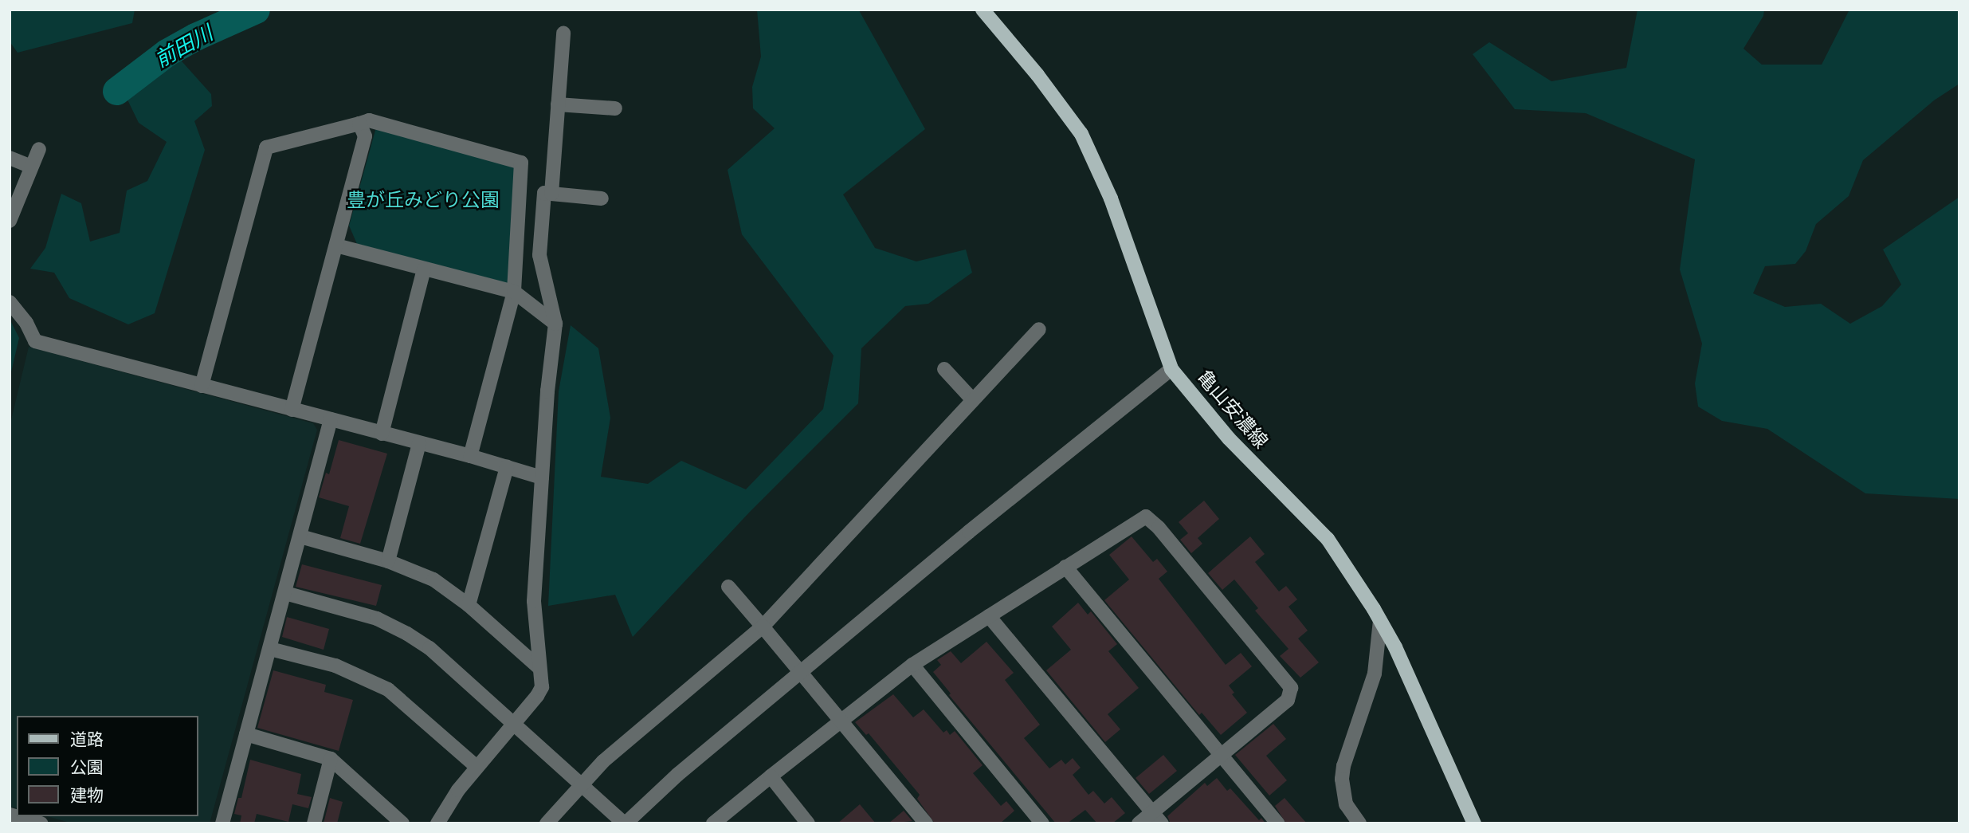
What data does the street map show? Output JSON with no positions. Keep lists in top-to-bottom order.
{
  "streets": {
    "main road": ["亀山安濃線"]
  },
  "water": ["前田川"],
  "parks": ["豊が丘みどり公園"],
  "legend": ["道路", "公園", "建物"]
}
